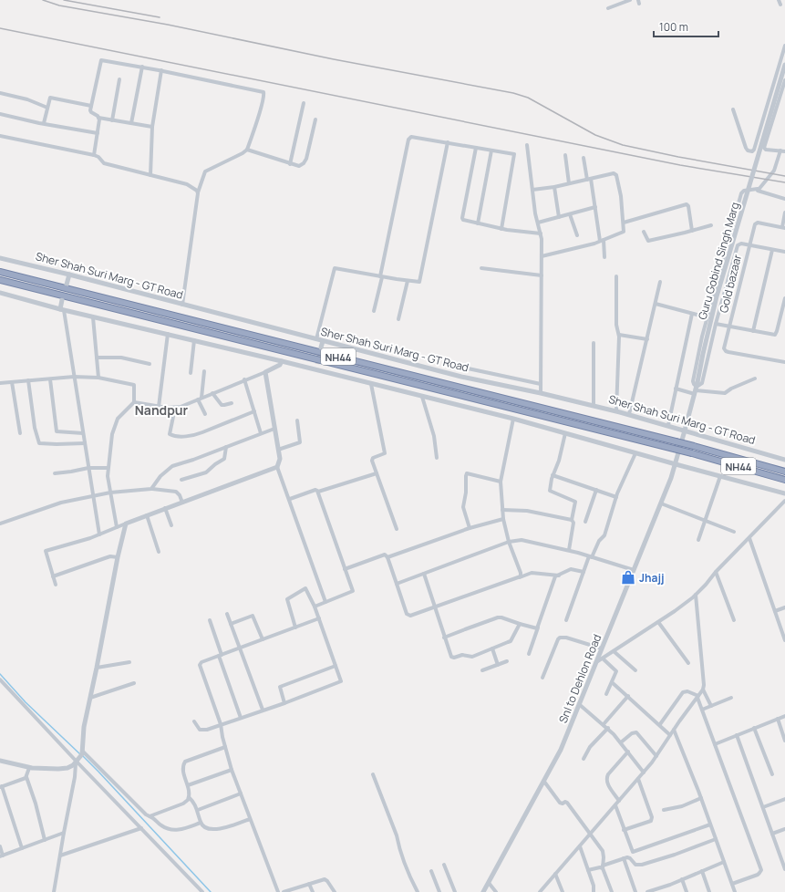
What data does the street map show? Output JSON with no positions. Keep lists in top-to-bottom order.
{
  "streets": {
    "highway": ["Sher Shah Suri Marg - GT Road", "NH44"],
    "street": ["Guru Gobind Singh Marg", "Gold bazaar", "Snl to Dehlon Road"]
  },
  "crossings": [
    ["Guru Gobind Singh Marg", "Sher Shah Suri Marg - GT Road"],
    ["Guru Gobind Singh Marg", "Snl to Dehlon Road"]
  ],
  "districts": ["Nandpur"],
  "places": {
    "shop": ["Jhajj"]
  },
  "scale_bar": "100 m"
}
